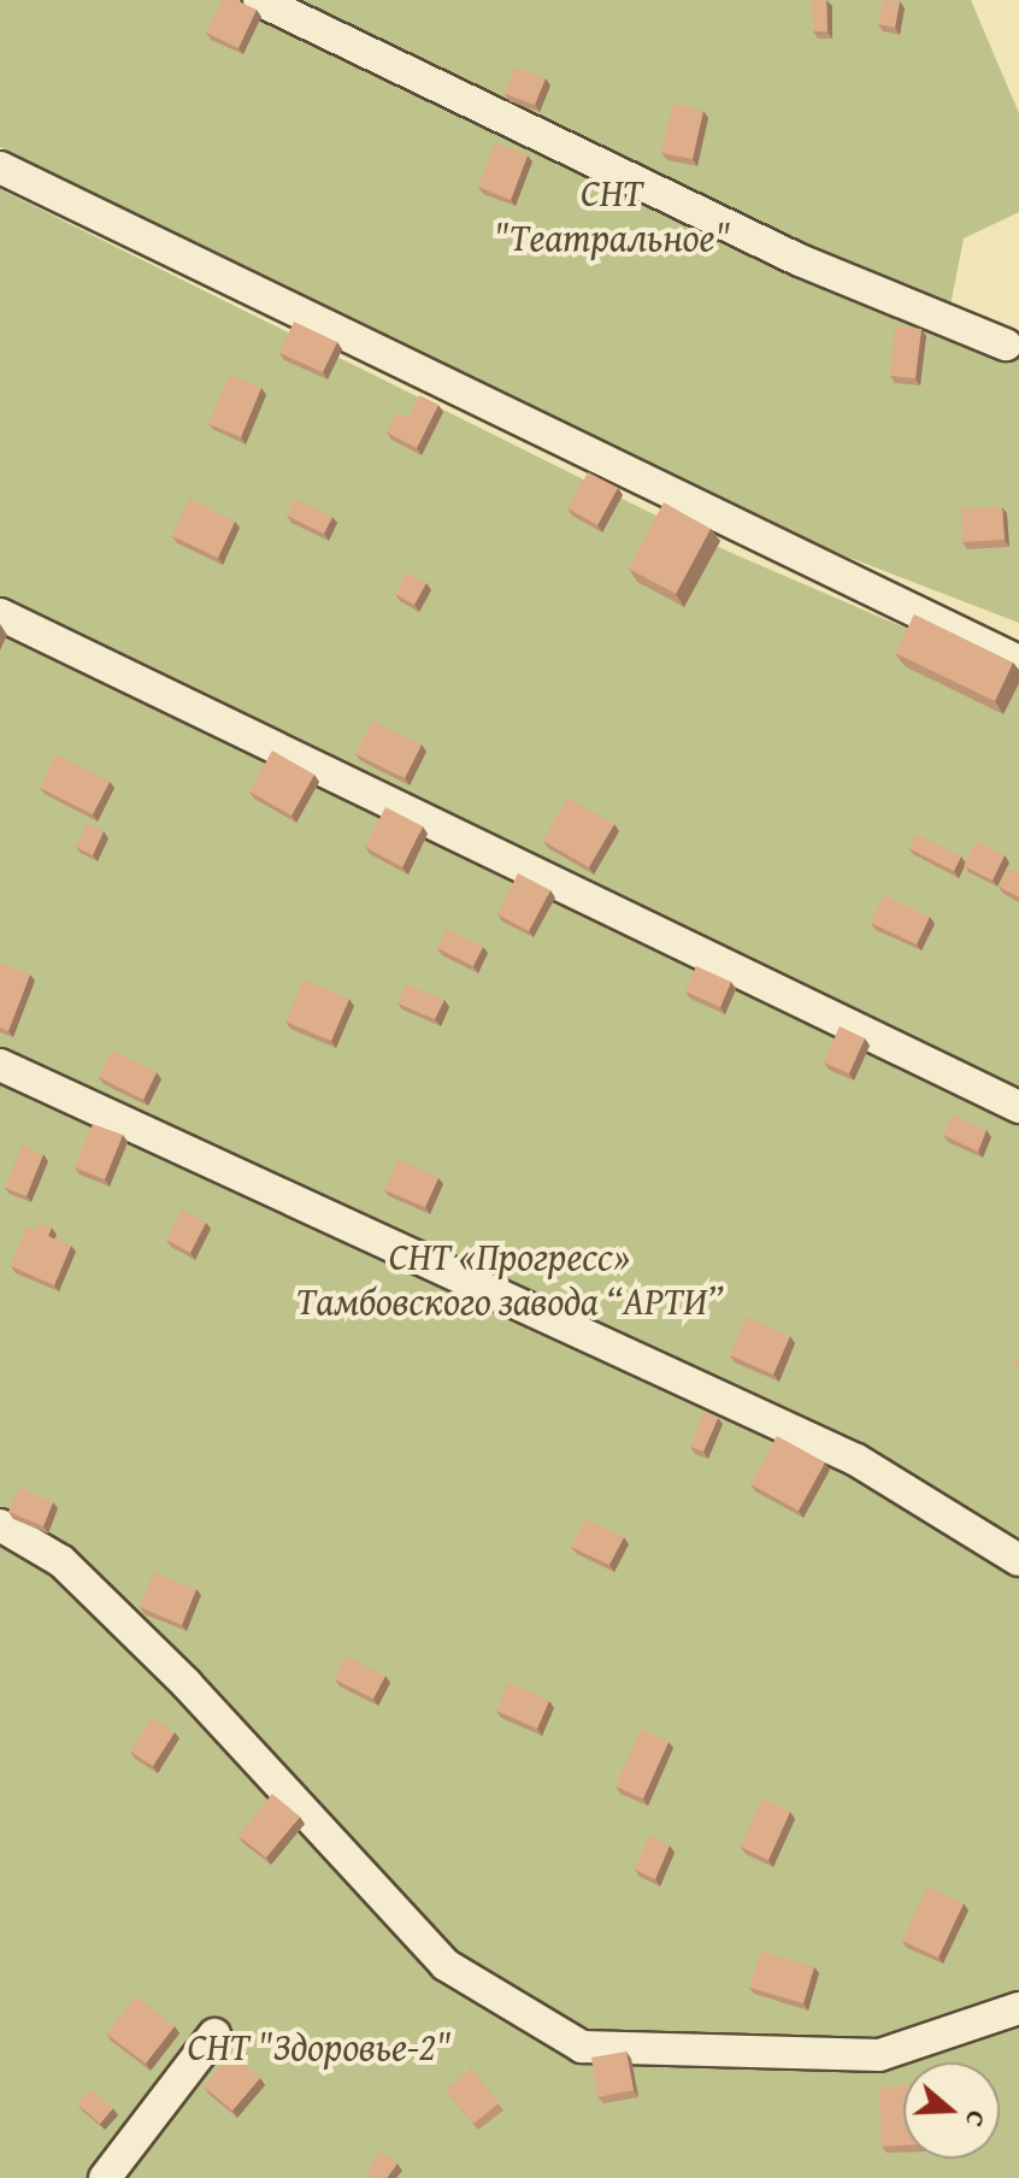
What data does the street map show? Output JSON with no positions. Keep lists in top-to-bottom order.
{
  "parks": ["СНТ \"Театральное\"", "СНТ «Прогресс» Тамбовского завода “АРТИ”", "СНТ \"Здоровье-2\""],
  "north": "right"
}
